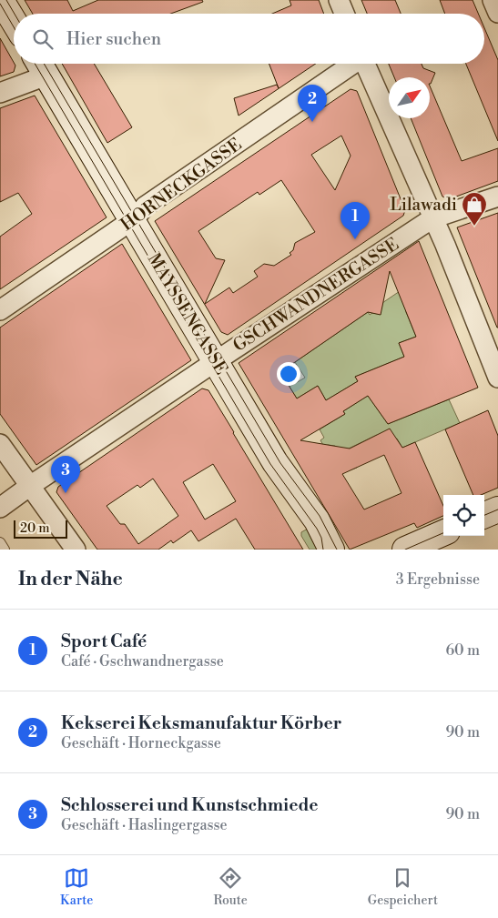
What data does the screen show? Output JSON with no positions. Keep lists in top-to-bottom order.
{
  "streets": {
    "street": ["HORNECKGASSE", "GSCHWANDNERGASSE", "MAYSSENGASSE"]
  },
  "crossings": [
    ["HORNECKGASSE", "MAYSSENGASSE"],
    ["GSCHWANDNERGASSE", "MAYSSENGASSE"]
  ],
  "places": {
    "shop": ["Lilawadi"]
  },
  "scale_bar": "20 m",
  "north": "top right",
  "page": {
    "search": "Hier suchen",
    "pins": ["2", "1", "3"],
    "scale": "20 m",
    "heading": ["In der Nähe", "3 Ergebnisse"],
    "list": [
      {
        "mark": "1",
        "name": "Sport Café",
        "note": "Café · Gschwandnergasse",
        "value": "60 m"
      },
      {
        "mark": "2",
        "name": "Kekserei Keksmanufaktur Körber",
        "note": "Geschäft · Horneckgasse",
        "value": "90 m"
      },
      {
        "mark": "3",
        "name": "Schlosserei und Kunstschmiede",
        "note": "Geschäft · Haslingergasse",
        "value": "90 m"
      }
    ],
    "nav": ["Karte", "Route", "Gespeichert"]
  }
}
